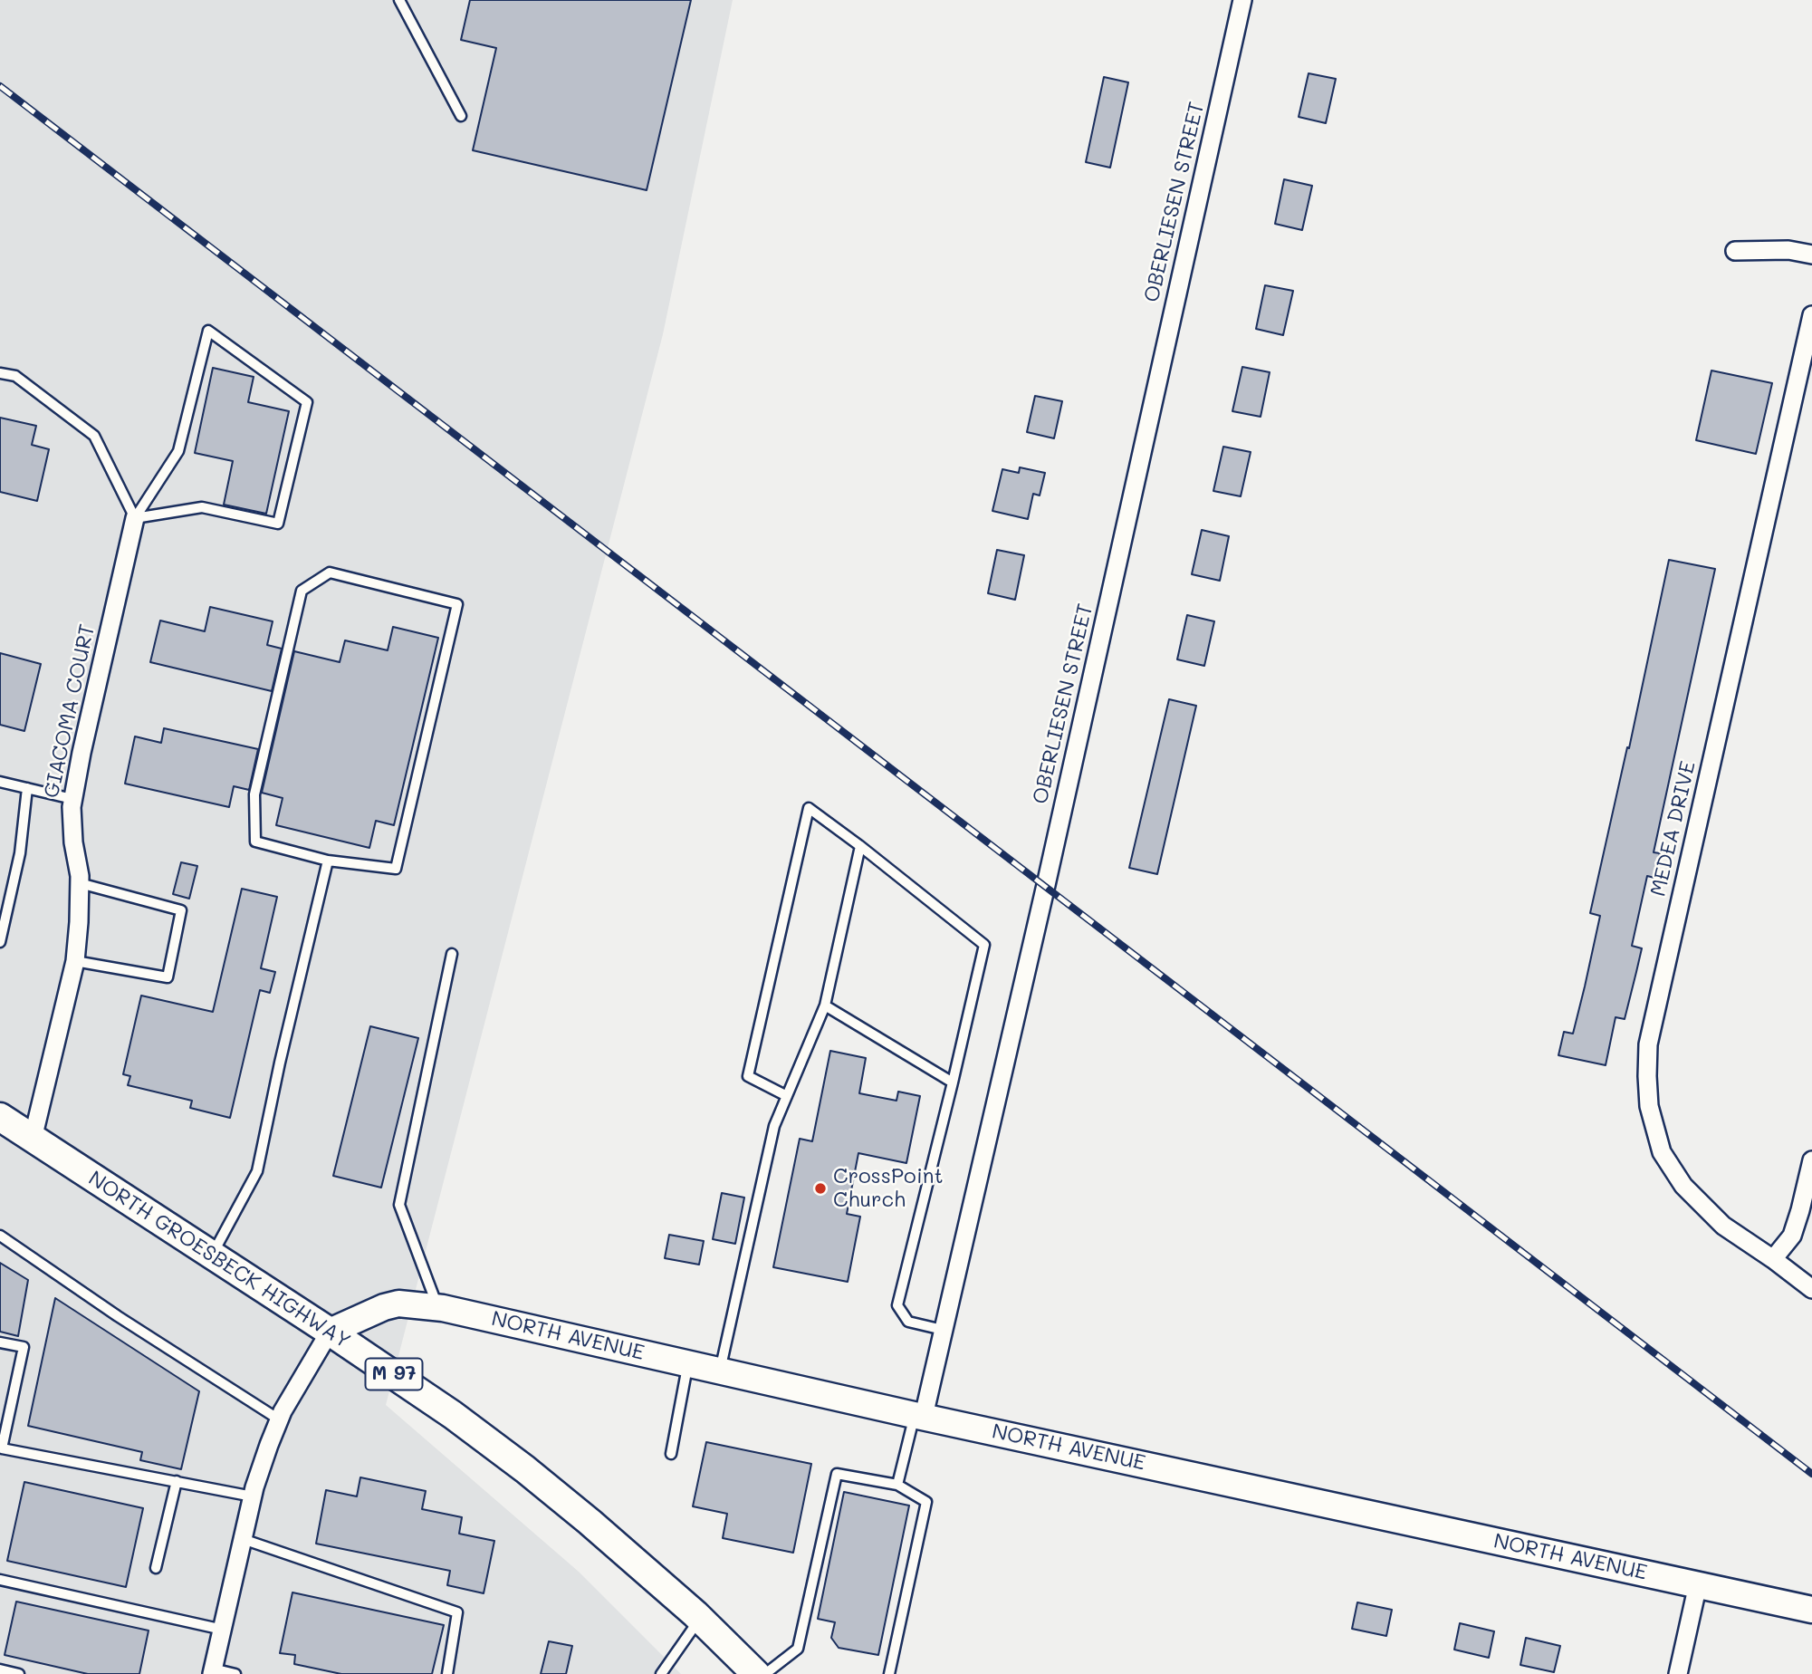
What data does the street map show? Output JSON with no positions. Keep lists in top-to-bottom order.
{
  "streets": {
    "main road": ["NORTH GROESBECK HIGHWAY", "NORTH AVENUE", "M 97"],
    "street": ["OBERLIESEN STREET", "GIACOMA COURT", "MEDEA DRIVE"]
  },
  "crossings": [
    ["OBERLIESEN STREET", "NORTH AVENUE"],
    ["GIACOMA COURT", "NORTH GROESBECK HIGHWAY"],
    ["NORTH GROESBECK HIGHWAY", "NORTH AVENUE"]
  ],
  "places": ["CrossPoint Church"]
}
